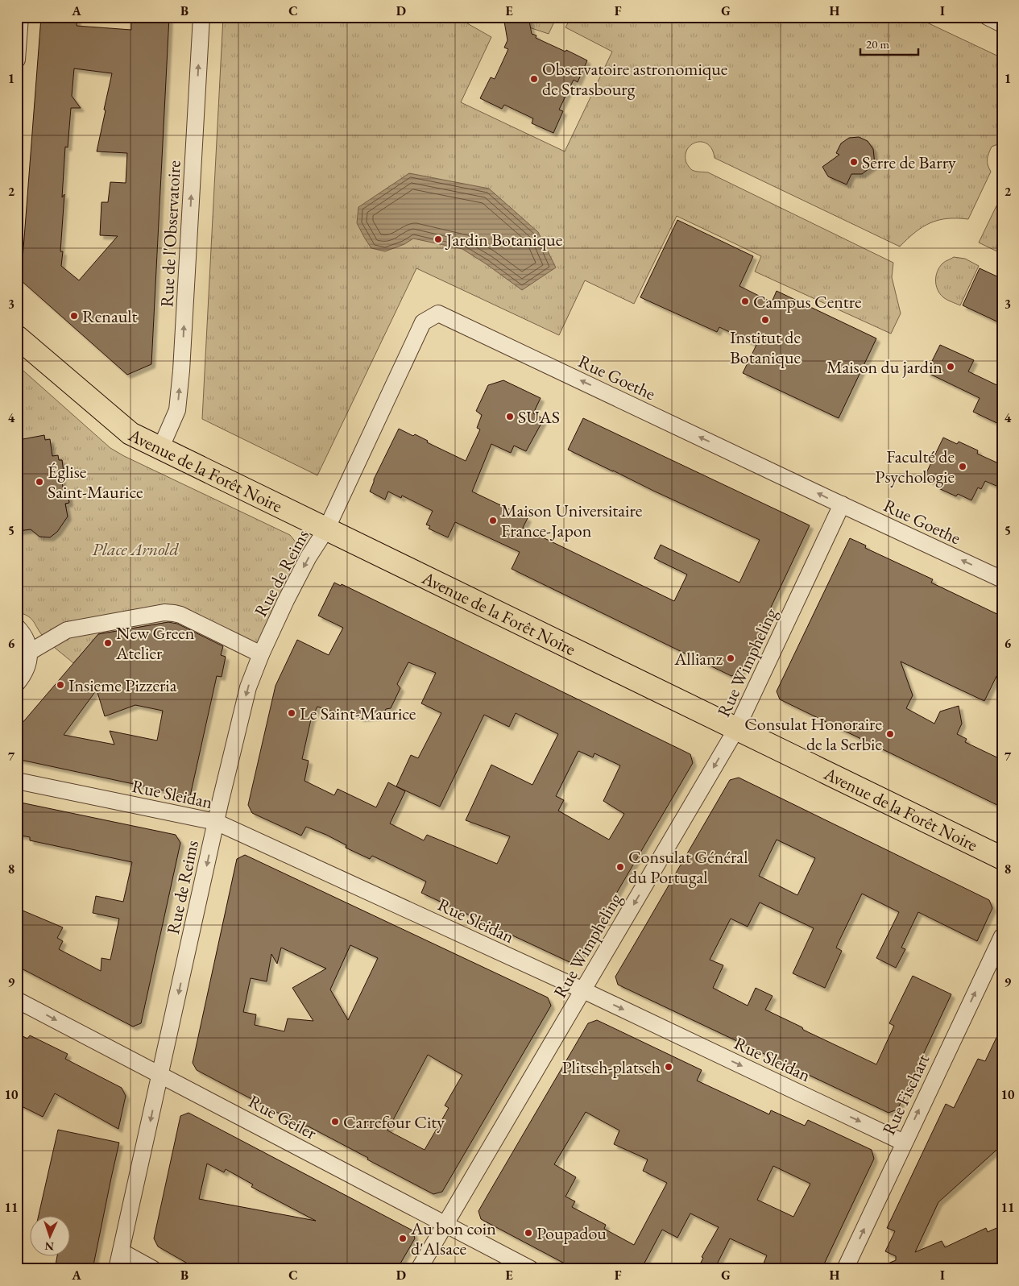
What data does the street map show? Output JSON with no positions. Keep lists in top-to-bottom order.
{
  "streets": {
    "main road": ["Avenue de la Forêt Noire"],
    "street": [
      "Rue de l'Observatoire",
      "Rue Goethe",
      "Rue de Reims",
      "Rue Wimpheling",
      "Rue Sleidan",
      "Rue Fischart",
      "Rue Geiler"
    ]
  },
  "crossings": [
    ["Rue de l'Observatoire", "Avenue de la Forêt Noire"],
    ["Rue Goethe", "Avenue de la Forêt Noire"],
    ["Rue Goethe", "Rue de Reims"],
    ["Rue Goethe", "Rue Wimpheling"],
    ["Avenue de la Forêt Noire", "Rue de Reims"],
    ["Avenue de la Forêt Noire", "Rue Wimpheling"],
    ["Rue de Reims", "Rue Sleidan"],
    ["Rue de Reims", "Rue Geiler"],
    ["Rue Wimpheling", "Rue Sleidan"],
    ["Rue Wimpheling", "Rue Geiler"],
    ["Rue Sleidan", "Rue Fischart"]
  ],
  "one_way": [
    "Rue de l'Observatoire",
    "Rue de Reims",
    "Rue Sleidan",
    "Rue Fischart"
  ],
  "parks": ["Place Arnold"],
  "places": [
    "Observatoire astronomique de Strasbourg",
    "Serre de Barry",
    "Jardin Botanique",
    "Campus Centre",
    "Renault",
    "Institut de Botanique",
    "Maison du jardin",
    "SUAS",
    "Faculté de Psychologie",
    "Église Saint-Maurice",
    "Maison Universitaire France-Japon",
    "New Green Atelier",
    "Allianz",
    "Insieme Pizzeria",
    "Le Saint-Maurice",
    "Consulat Honoraire de la Serbie",
    "Consulat Général du Portugal",
    "Plitsch-platsch",
    "Carrefour City",
    "Poupadou",
    "Au bon coin d'Alsace"
  ],
  "scale_bar": "20 m",
  "north": "bottom",
  "grid": {
    "columns": [
      "A",
      "B",
      "C",
      "D",
      "E",
      "F",
      "G",
      "H",
      "I"
    ],
    "rows": [
      "1",
      "2",
      "3",
      "4",
      "5",
      "6",
      "7",
      "8",
      "9",
      "10",
      "11"
    ]
  }
}
